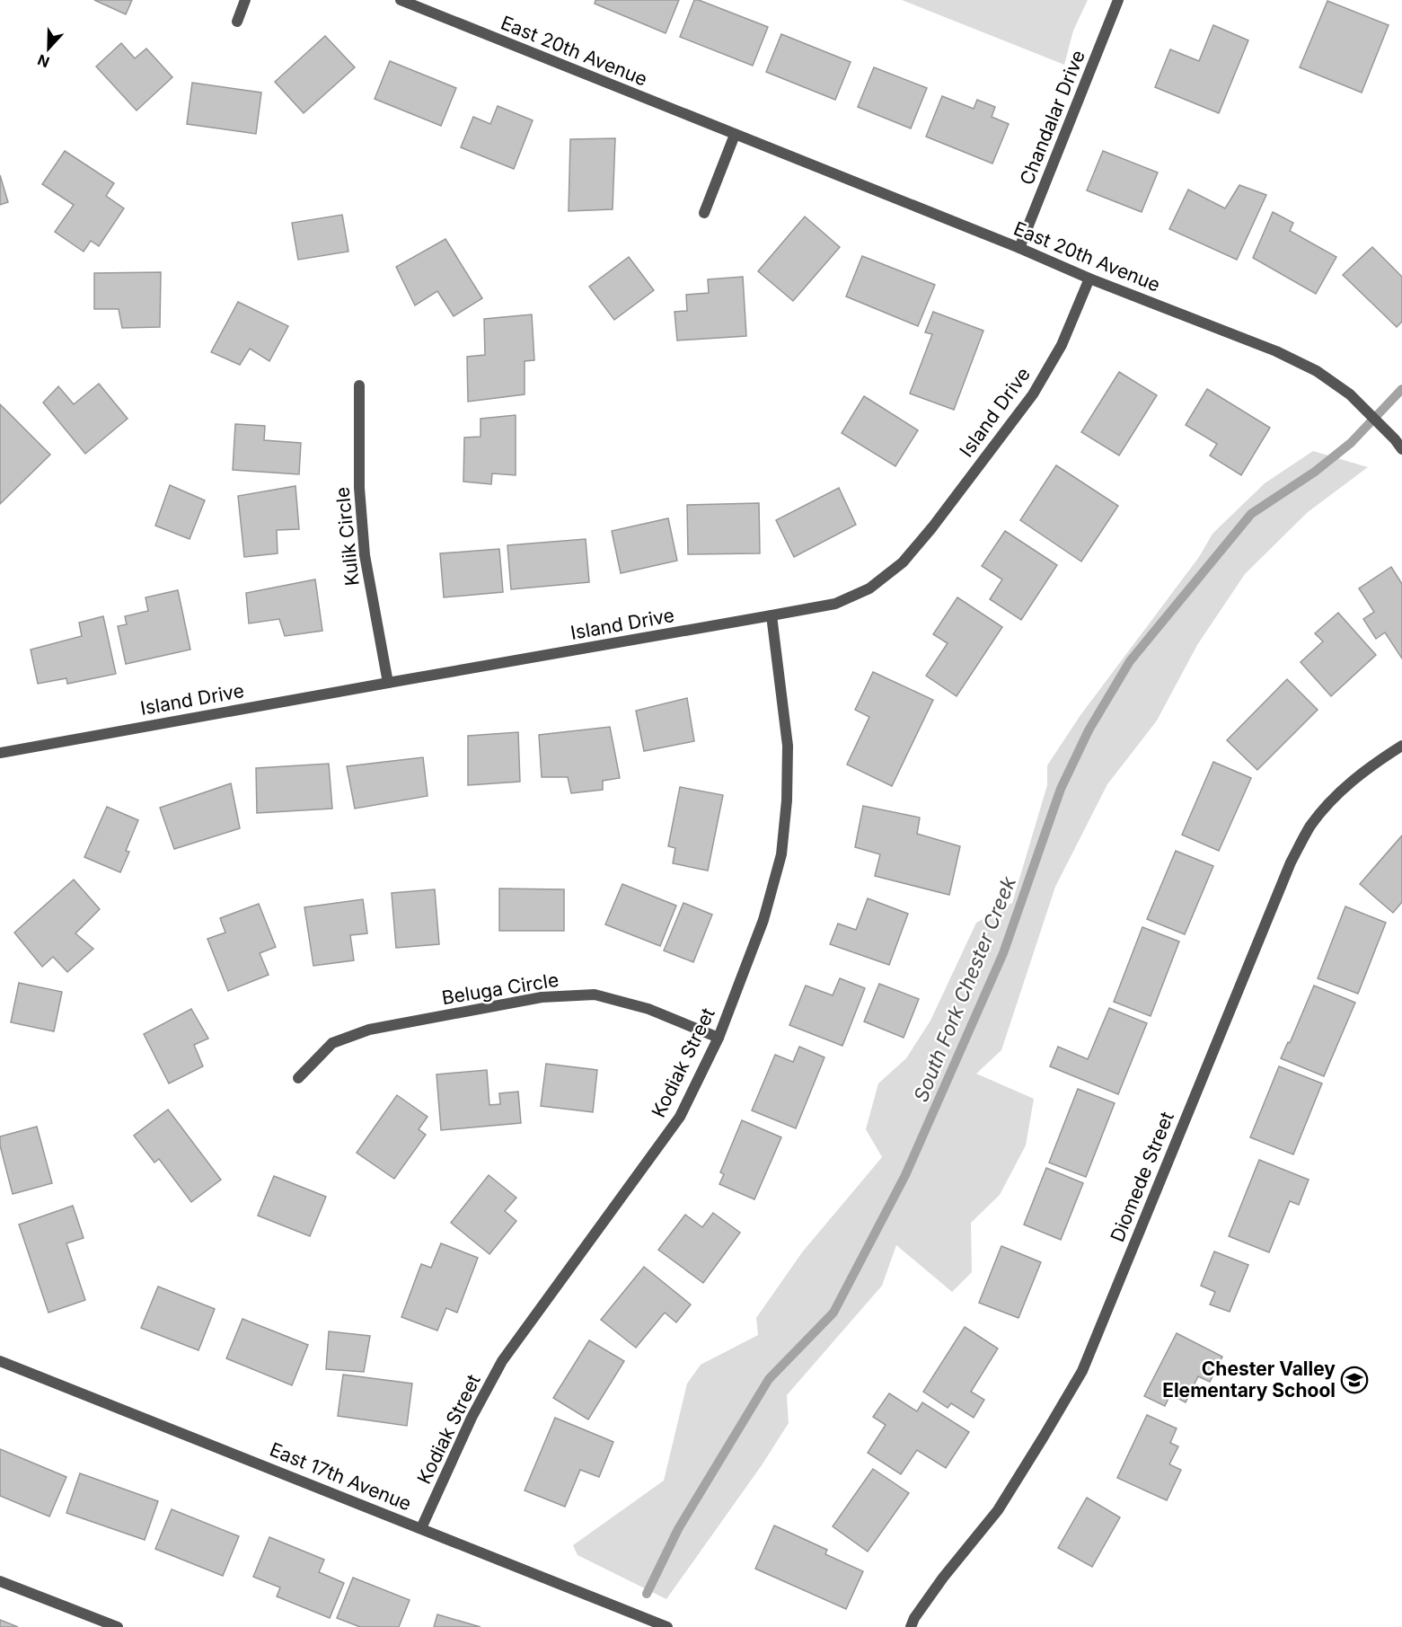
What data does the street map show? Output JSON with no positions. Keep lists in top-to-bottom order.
{
  "streets": {
    "street": [
      "East 20th Avenue",
      "Chandalar Drive",
      "Island Drive",
      "Kulik Circle",
      "Beluga Circle",
      "Kodiak Street",
      "Diomede Street",
      "East 17th Avenue"
    ]
  },
  "crossings": [
    ["East 20th Avenue", "Chandalar Drive"],
    ["East 20th Avenue", "Island Drive"],
    ["Island Drive", "Kulik Circle"],
    ["Island Drive", "Kodiak Street"],
    ["Beluga Circle", "Kodiak Street"],
    ["Kodiak Street", "East 17th Avenue"]
  ],
  "water": ["South Fork Chester Creek"],
  "places": {
    "school or university": ["Chester Valley Elementary School"]
  },
  "north": "bottom"
}
